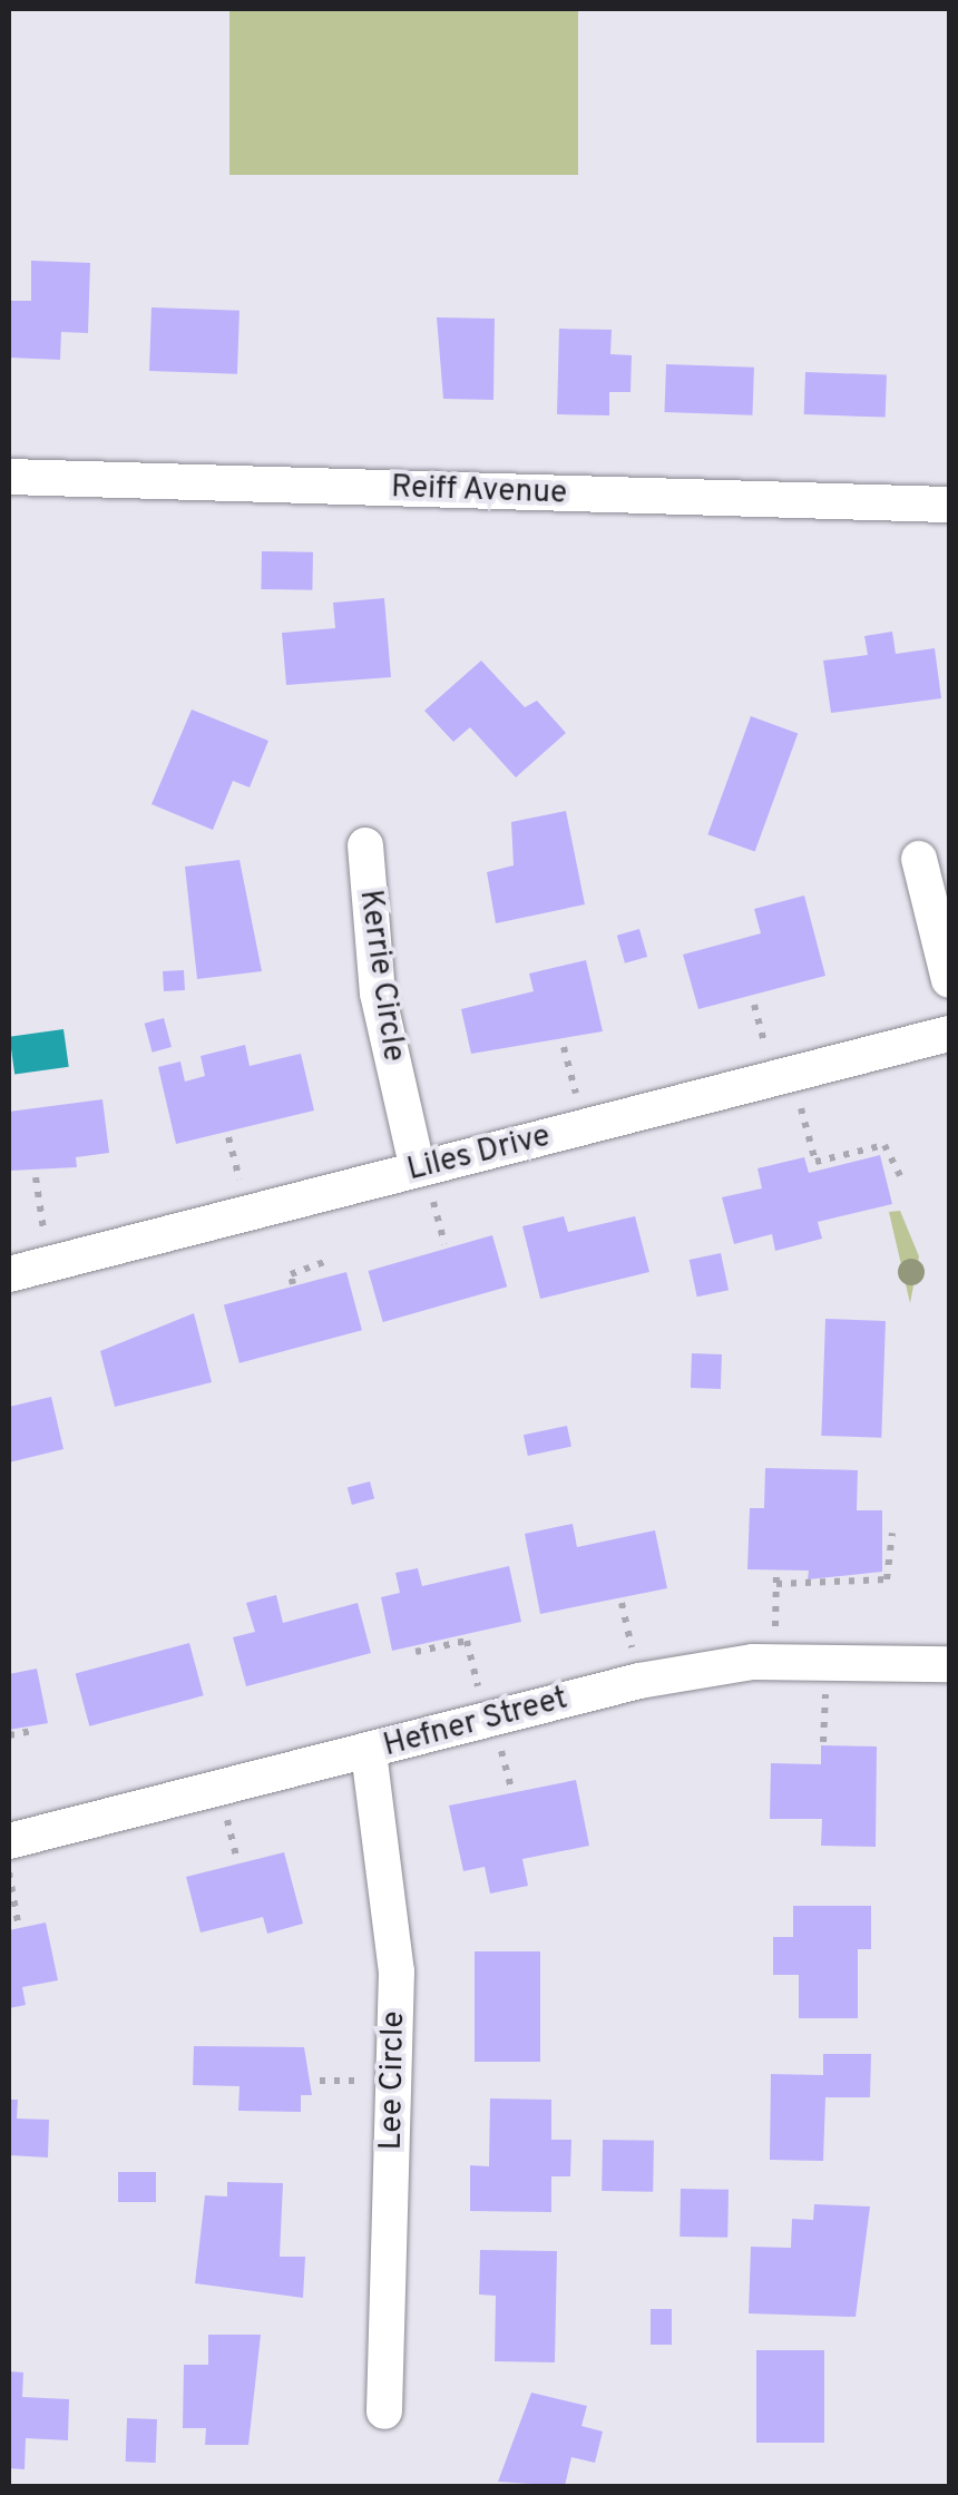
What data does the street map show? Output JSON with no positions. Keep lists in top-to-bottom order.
{
  "streets": {
    "street": [
      "Reiff Avenue",
      "Kerrie Circle",
      "Liles Drive",
      "Hefner Street",
      "Lee Circle"
    ]
  },
  "crossings": [
    ["Kerrie Circle", "Liles Drive"],
    ["Hefner Street", "Lee Circle"]
  ]
}
